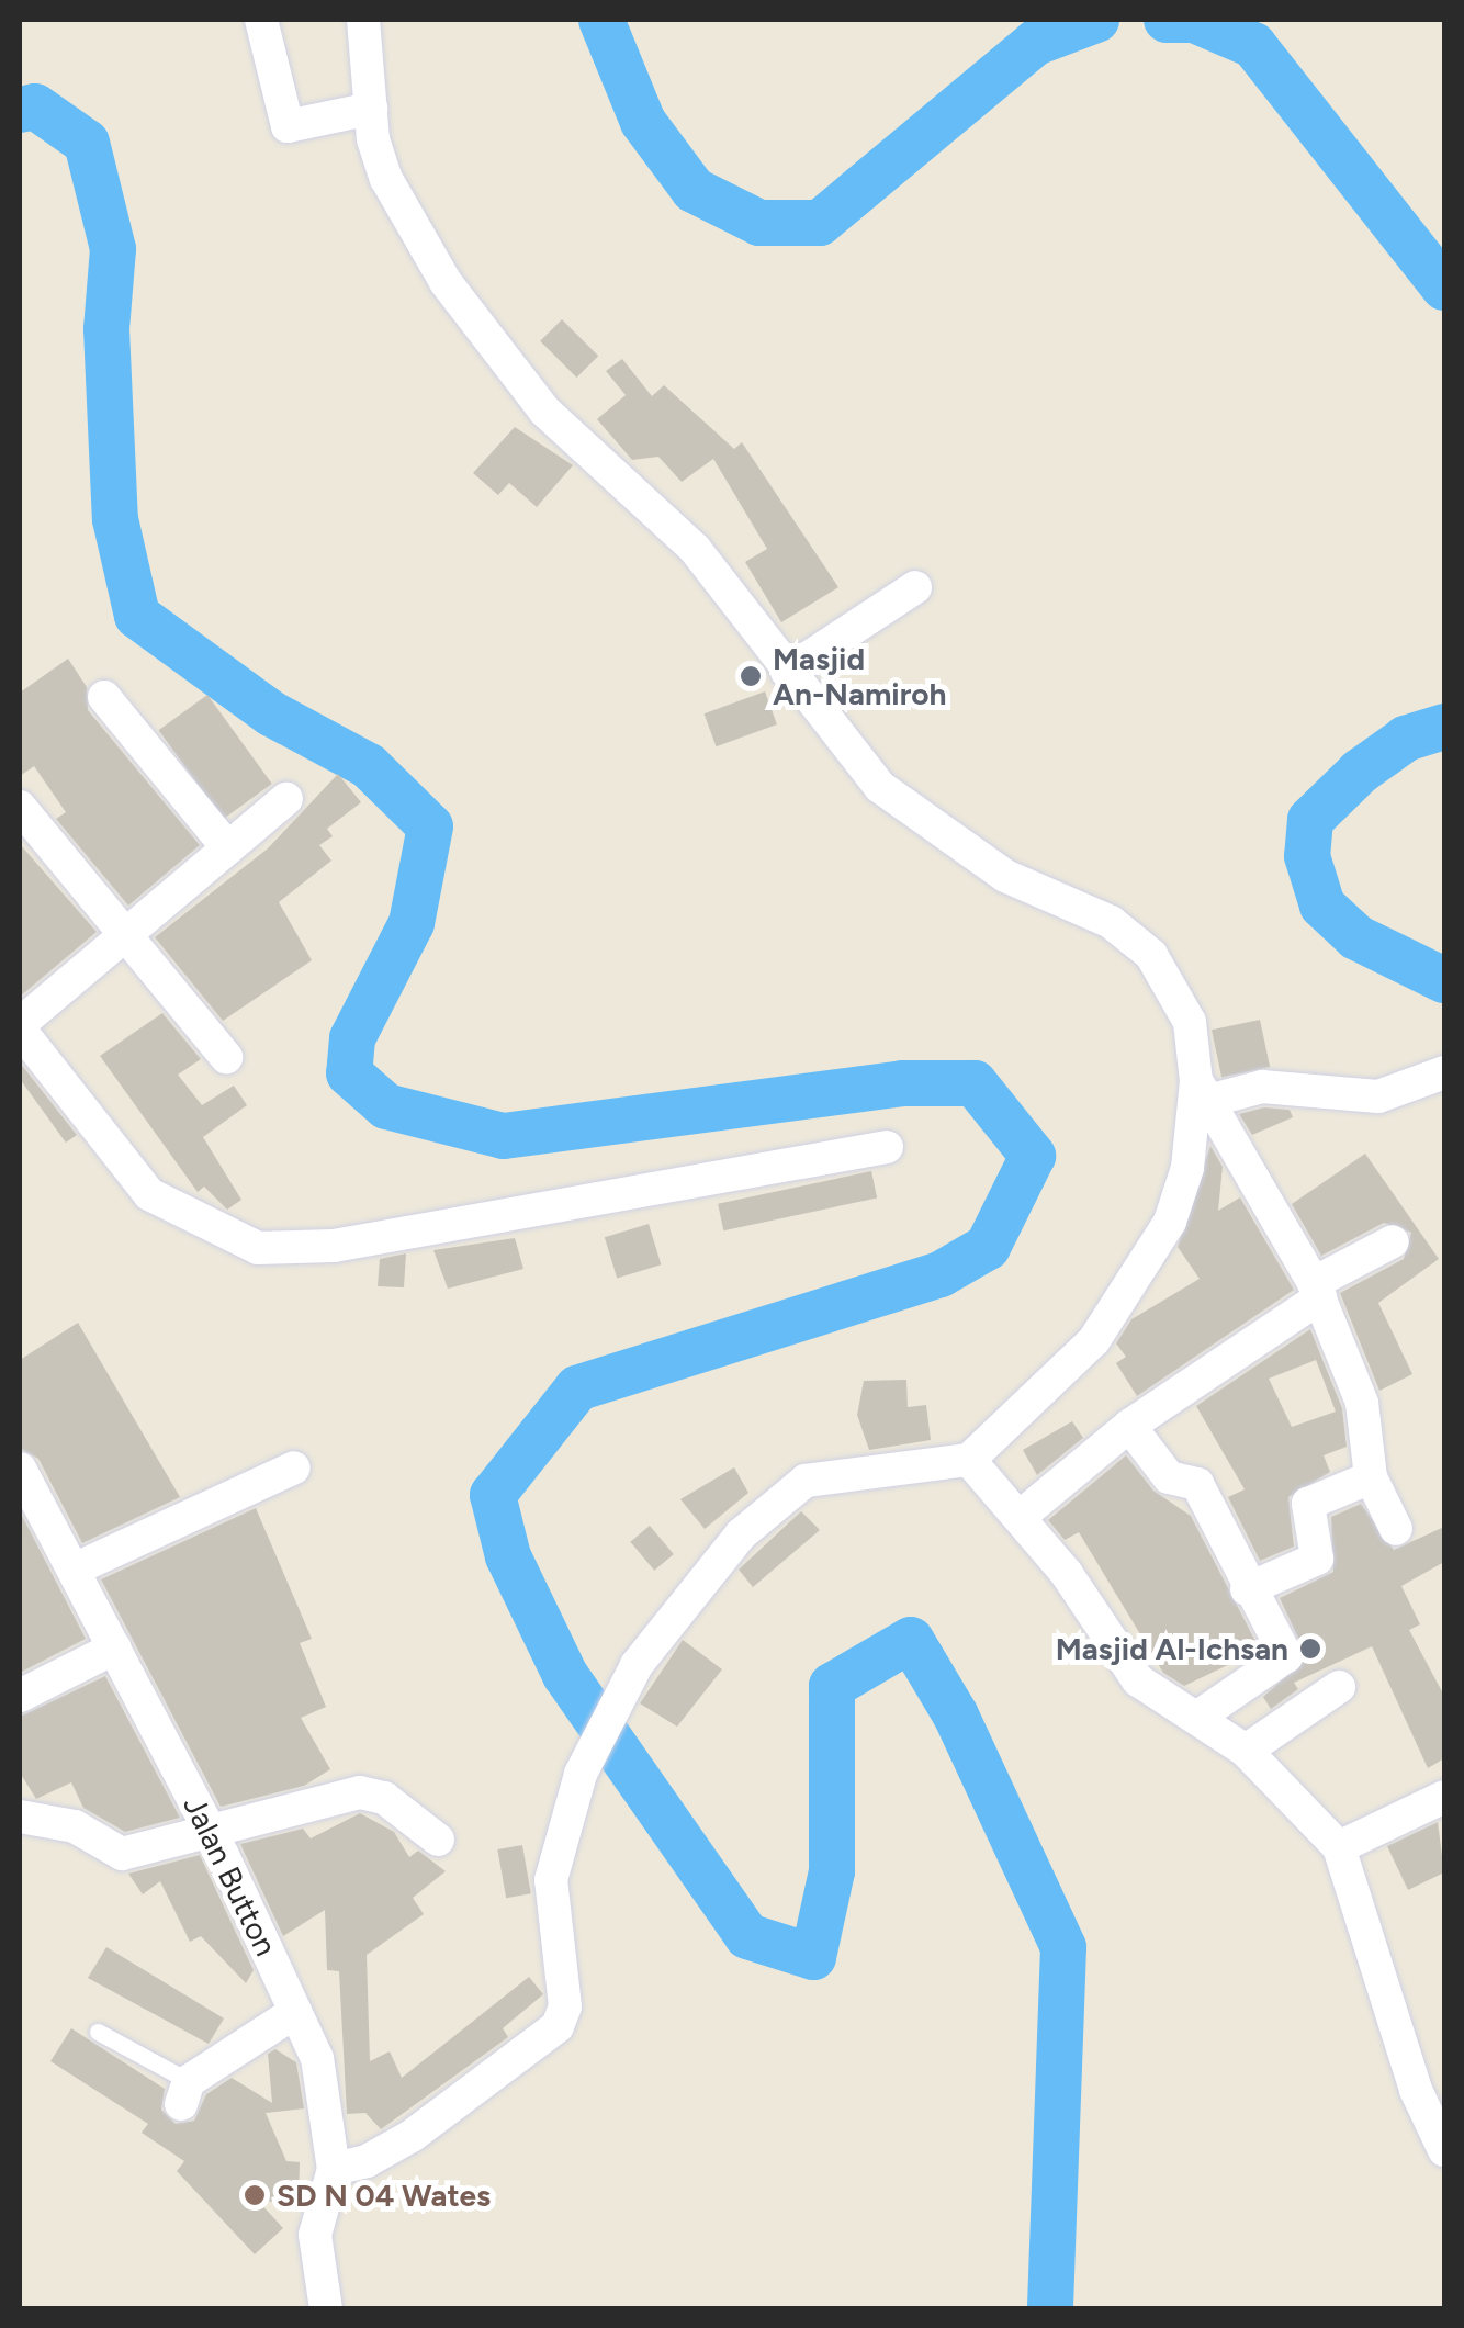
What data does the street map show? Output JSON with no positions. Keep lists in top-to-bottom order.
{
  "streets": {
    "street": ["Jalan Button"]
  },
  "places": ["Masjid An-Namiroh", "Masjid Al-Ichsan", "SD N 04 Wates"]
}
